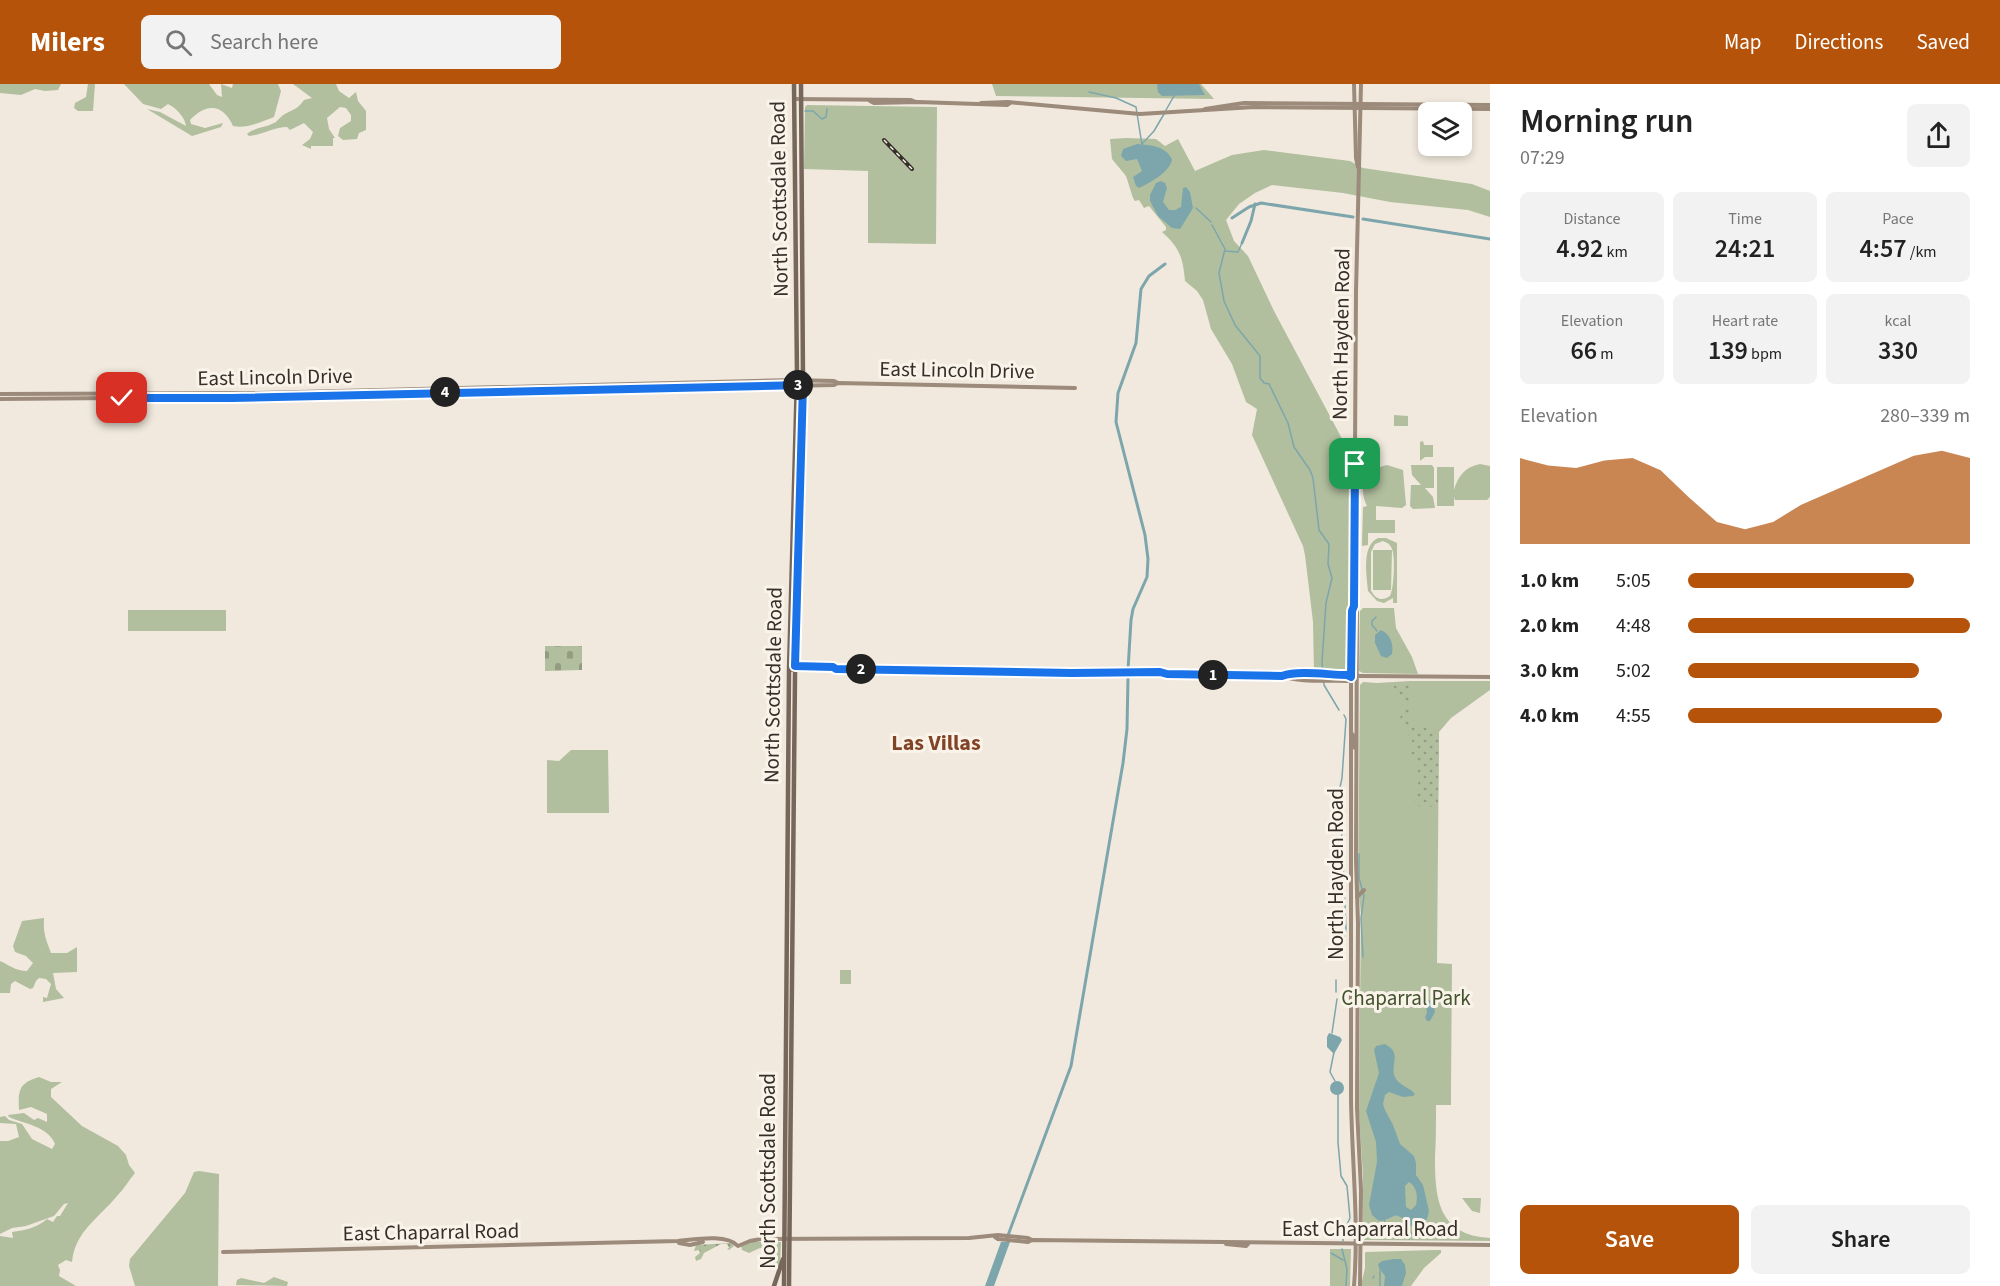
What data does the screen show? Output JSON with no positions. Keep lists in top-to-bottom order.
{
  "streets": {
    "main road": [
      "North Scottsdale Road",
      "North Hayden Road",
      "East Lincoln Drive",
      "East Chaparral Road"
    ]
  },
  "crossings": [
    ["North Scottsdale Road", "East Lincoln Drive"],
    ["North Scottsdale Road", "East Chaparral Road"],
    ["North Hayden Road", "East Chaparral Road"]
  ],
  "districts": ["Las Villas"],
  "parks": ["Chaparral Park"],
  "page": {
    "header": "Milers",
    "search": "Search here",
    "nav": ["Map", "Directions", "Saved"],
    "heading": ["Morning run", "07:29"],
    "stats": [
      ["Distance", "4.92 km"],
      ["Time", "24:21"],
      ["Pace", "4:57 /km"],
      ["Elevation", "66 m"],
      ["Heart rate", "139 bpm"],
      ["kcal", "330"]
    ],
    "pins": [
      "3",
      "4",
      "2",
      "1"
    ],
    "chart": ["Elevation", "280–339 m"],
    "list": [
      {
        "name": "1.0 km",
        "note": "5:05"
      },
      {
        "name": "2.0 km",
        "note": "4:48"
      },
      {
        "name": "3.0 km",
        "note": "5:02"
      },
      {
        "name": "4.0 km",
        "note": "4:55"
      }
    ],
    "buttons": ["Save", "Share"]
  }
}
